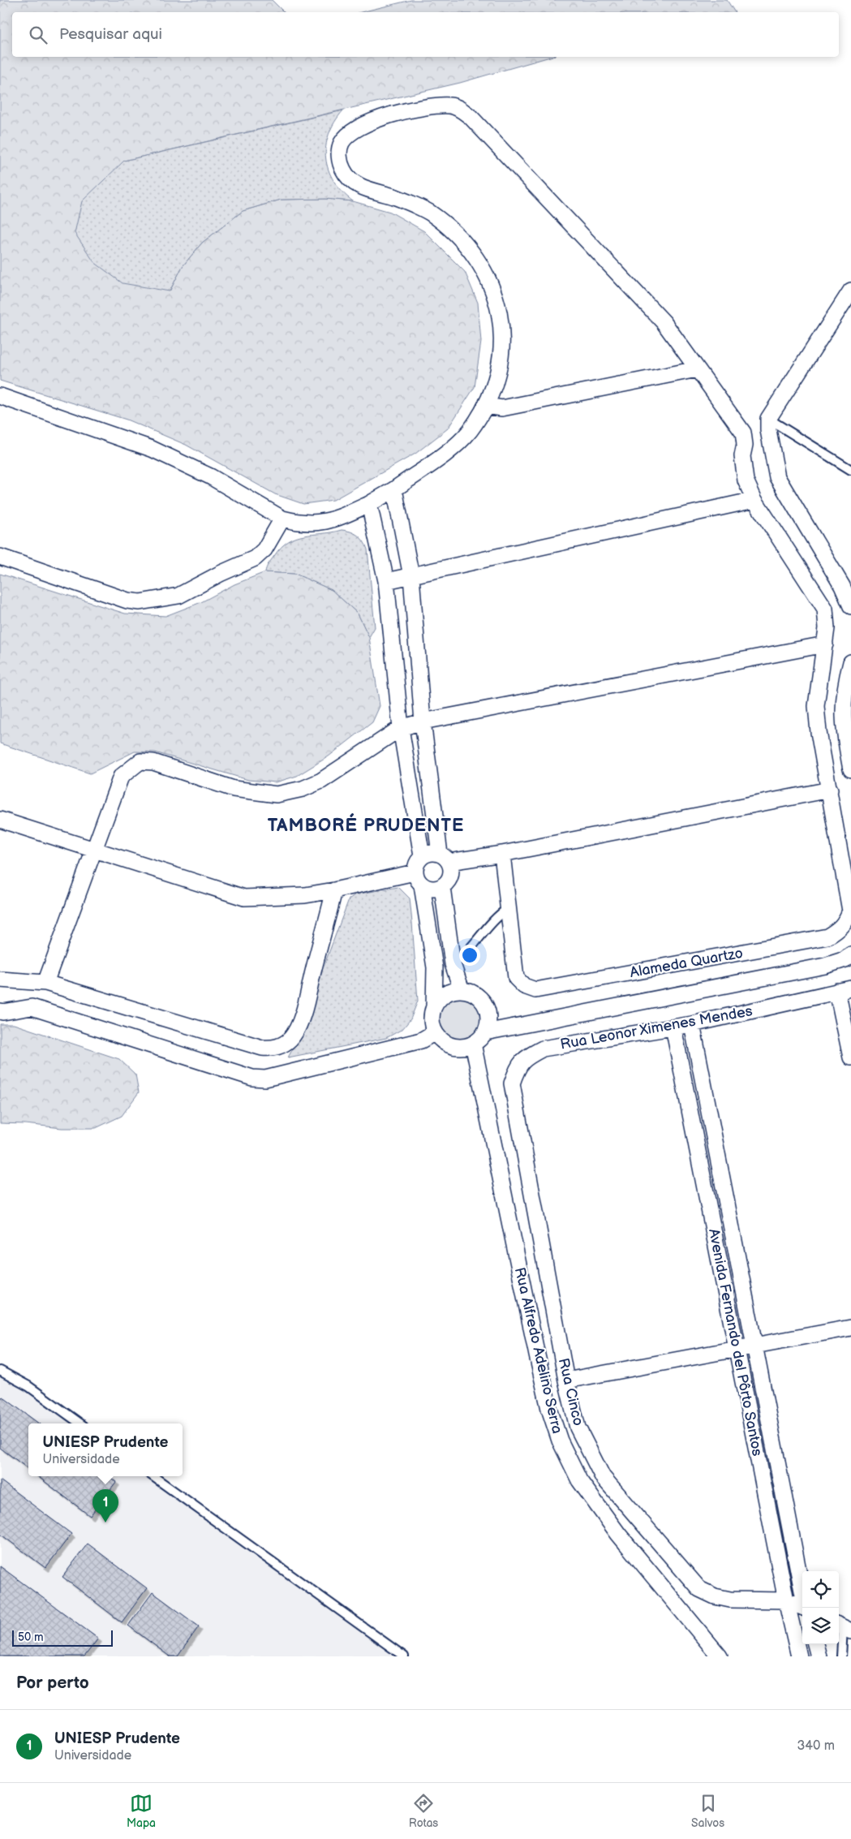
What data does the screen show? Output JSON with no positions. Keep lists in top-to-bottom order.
{
  "streets": {
    "street": [
      "Alameda Quartzo",
      "Rua Leonor Ximenes Mendes",
      "Avenida Fernando del Pôrto Santos",
      "Rua Alfredo Adelino Serra",
      "Rua Cinco"
    ]
  },
  "crossings": [
    ["Rua Leonor Ximenes Mendes", "Avenida Fernando del Pôrto Santos"],
    ["Rua Leonor Ximenes Mendes", "Rua Cinco"],
    ["Avenida Fernando del Pôrto Santos", "Rua Cinco"]
  ],
  "districts": ["TAMBORÉ PRUDENTE"],
  "scale_bar": "50 m",
  "page": {
    "search": "Pesquisar aqui",
    "popup": ["UNIESP Prudente", "Universidade"],
    "pins": "1",
    "scale": "50 m",
    "heading": "Por perto",
    "list": [
      {
        "mark": "1",
        "name": "UNIESP Prudente",
        "note": "Universidade",
        "value": "340 m"
      }
    ],
    "nav": ["Mapa", "Rotas", "Salvos"]
  }
}
